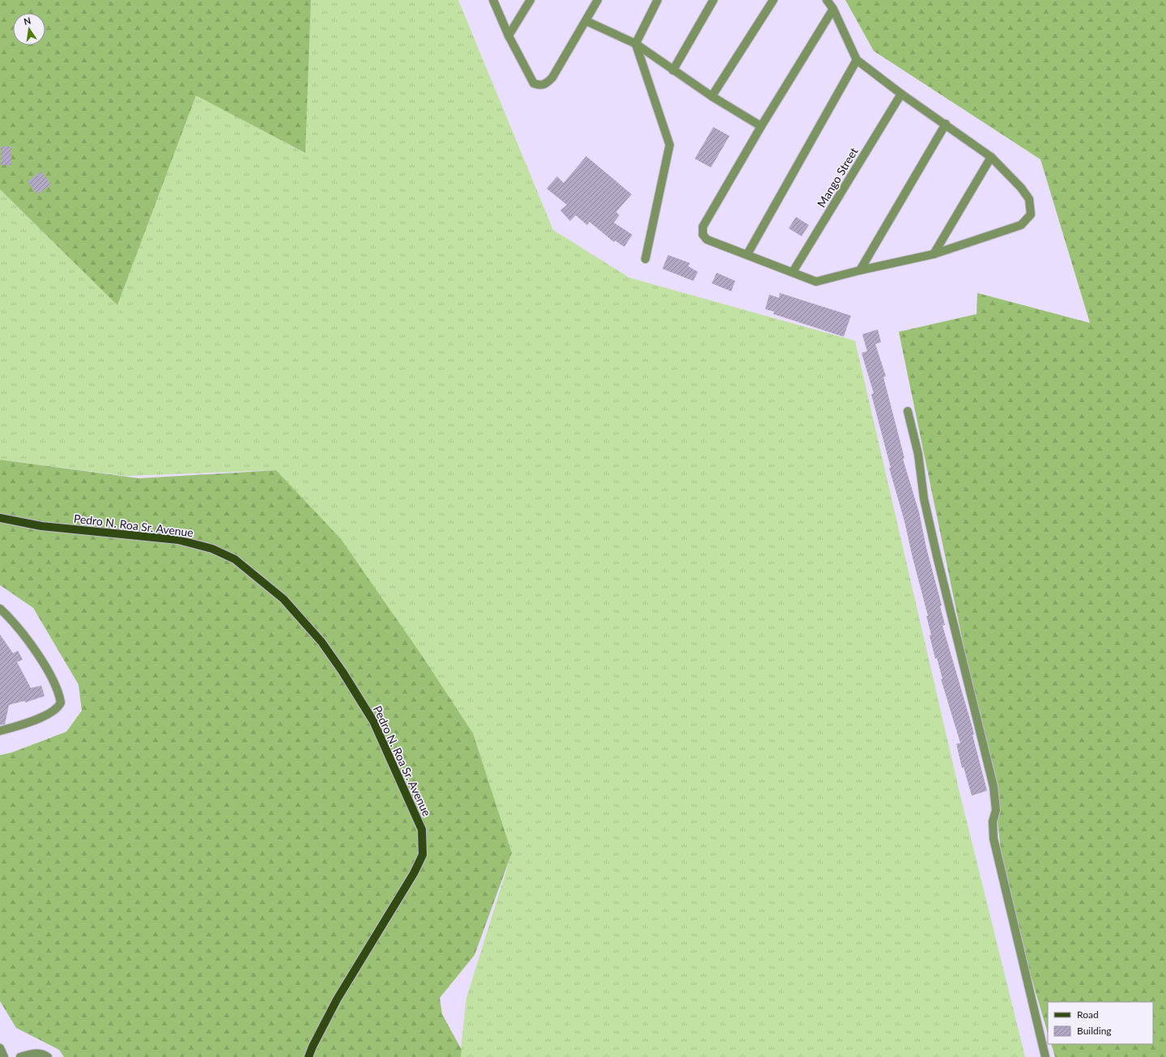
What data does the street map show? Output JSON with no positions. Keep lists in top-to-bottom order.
{
  "streets": {
    "main road": ["Pedro N. Roa Sr. Avenue"],
    "street": ["Mango Street"]
  },
  "legend": ["Road", "Building"],
  "north": "top"
}
